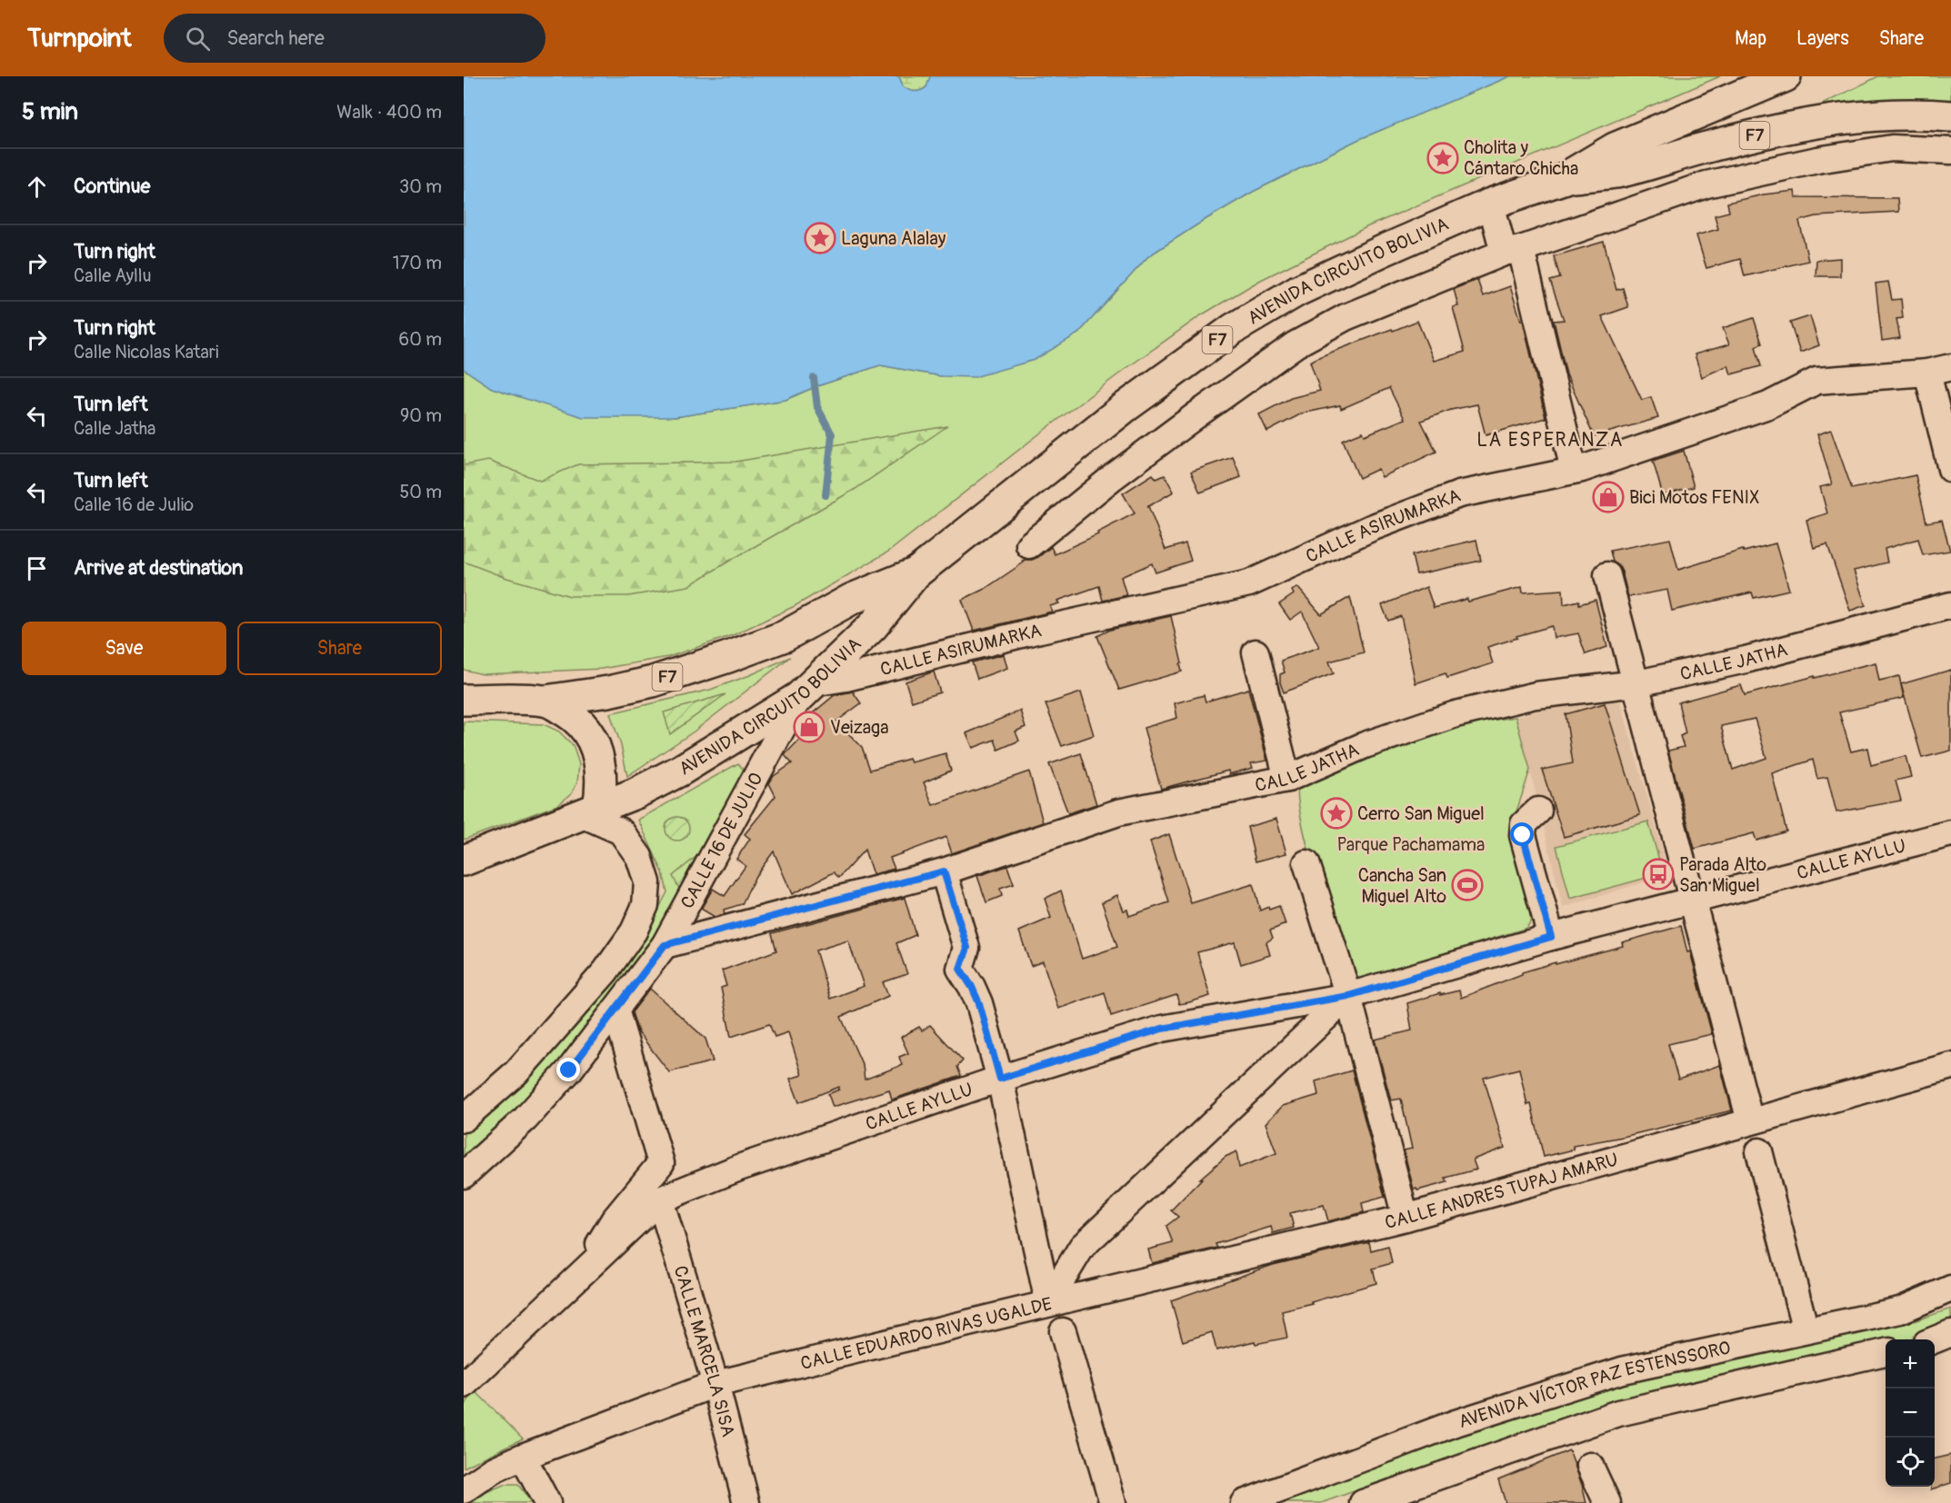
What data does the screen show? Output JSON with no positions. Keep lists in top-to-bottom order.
{
  "streets": {
    "highway": ["F7", "AVENIDA CIRCUITO BOLIVIA"],
    "street": [
      "CALLE ASIRUMARKA",
      "CALLE JATHA",
      "CALLE 16 DE JULIO",
      "CALLE AYLLU",
      "CALLE ANDRES TUPAJ AMARU",
      "CALLE EDUARDO RIVAS UGALDE",
      "CALLE MARCELA SISA",
      "AVENIDA VÍCTOR PAZ ESTENSSORO"
    ]
  },
  "crossings": [
    ["F7", "AVENIDA CIRCUITO BOLIVIA"],
    ["AVENIDA CIRCUITO BOLIVIA", "CALLE ASIRUMARKA"],
    ["AVENIDA CIRCUITO BOLIVIA", "CALLE 16 DE JULIO"],
    ["CALLE ASIRUMARKA", "CALLE 16 DE JULIO"],
    ["CALLE JATHA", "CALLE 16 DE JULIO"],
    ["CALLE AYLLU", "CALLE EDUARDO RIVAS UGALDE"],
    ["CALLE AYLLU", "CALLE MARCELA SISA"],
    ["CALLE ANDRES TUPAJ AMARU", "CALLE EDUARDO RIVAS UGALDE"],
    ["CALLE EDUARDO RIVAS UGALDE", "CALLE MARCELA SISA"]
  ],
  "districts": ["LA ESPERANZA"],
  "parks": ["Parque Pachamama"],
  "places": {
    "place": ["Cholita y Cántaro Chicha", "Laguna Alalay", "Cerro San Miguel"],
    "shop": ["Bici Motos FENIX", "Veizaga"],
    "bus stop": ["Parada Alto San Miguel"],
    "sports": ["Cancha San Miguel Alto"]
  },
  "page": {
    "header": "Turnpoint",
    "search": "Search here",
    "nav": ["Map", "Layers", "Share"],
    "heading": ["5 min", "Walk · 400 m"],
    "list": [
      ["Continue", "30 m"],
      ["Turn right", "Calle Ayllu", "170 m"],
      ["Turn right", "Calle Nicolas Katari", "60 m"],
      ["Turn left", "Calle Jatha", "90 m"],
      ["Turn left", "Calle 16 de Julio", "50 m"],
      "Arrive at destination"
    ],
    "buttons": ["Save", "Share"],
    "map_buttons": ["+", "−"]
  }
}
